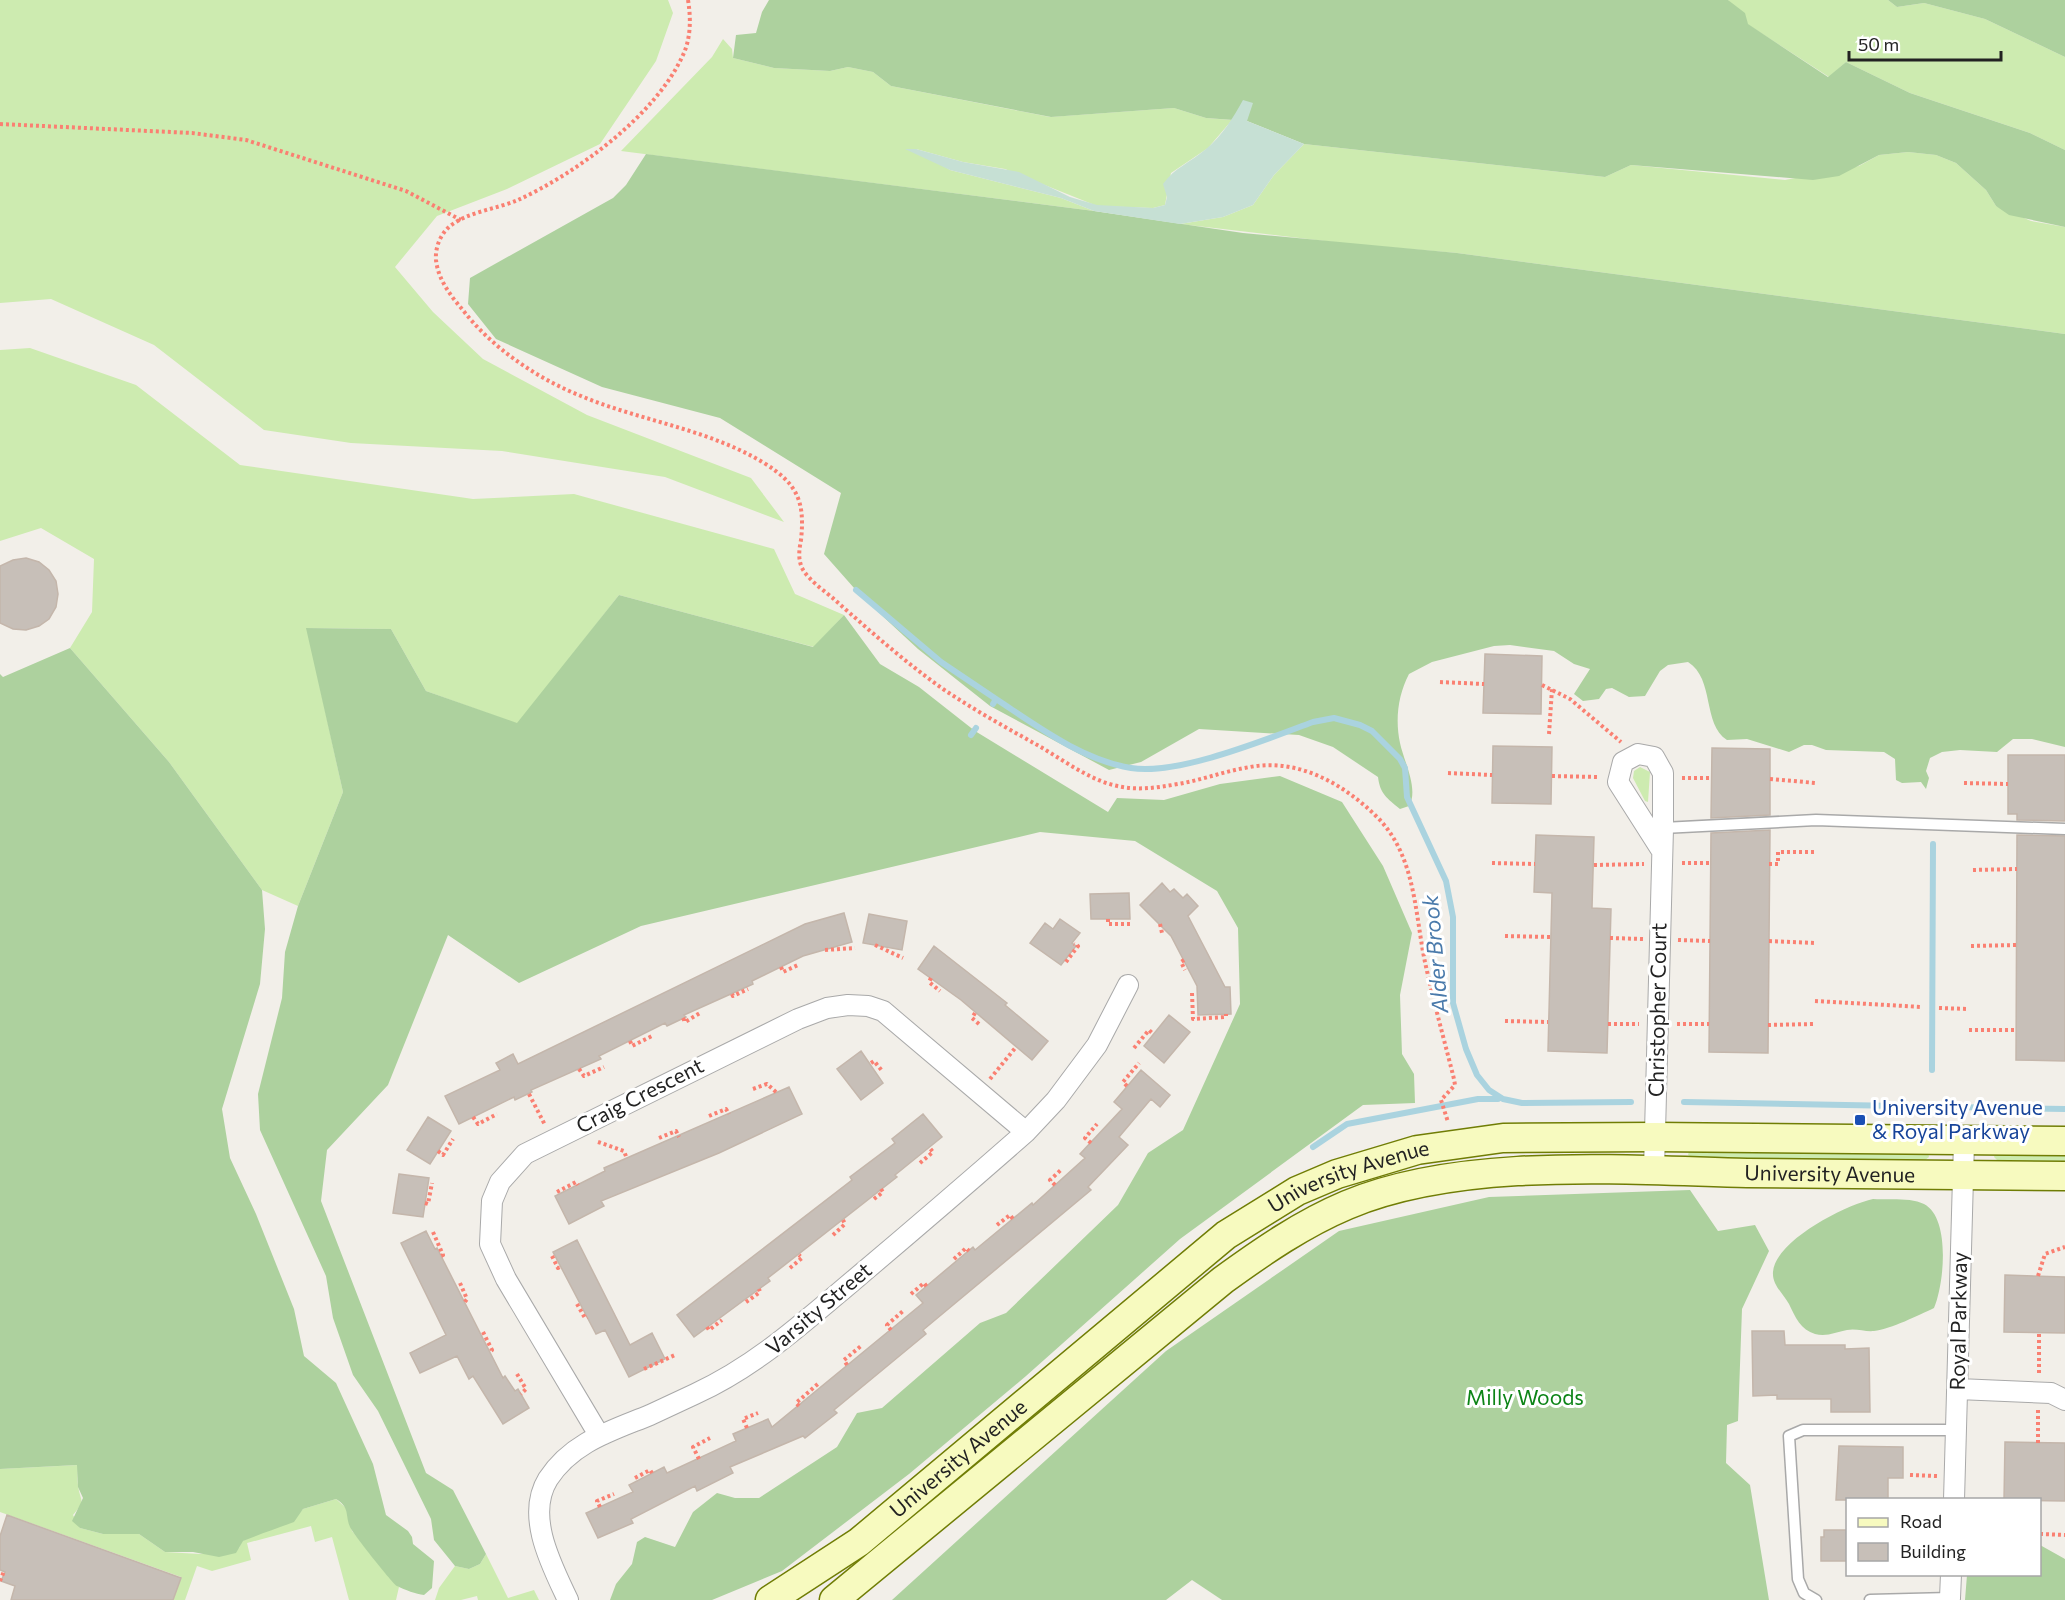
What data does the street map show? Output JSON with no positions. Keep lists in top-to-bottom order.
{
  "streets": {
    "main road": ["University Avenue"],
    "street": [
      "Christopher Court",
      "Craig Crescent",
      "Varsity Street",
      "Royal Parkway"
    ]
  },
  "crossings": [
    ["Christopher Court", "University Avenue"],
    ["Craig Crescent", "Varsity Street"],
    ["University Avenue", "Royal Parkway"]
  ],
  "water": ["Alder Brook"],
  "parks": ["Milly Woods"],
  "places": {
    "transit": ["University Avenue & Royal Parkway"]
  },
  "legend": ["Road", "Building"],
  "scale_bar": "50 m"
}
